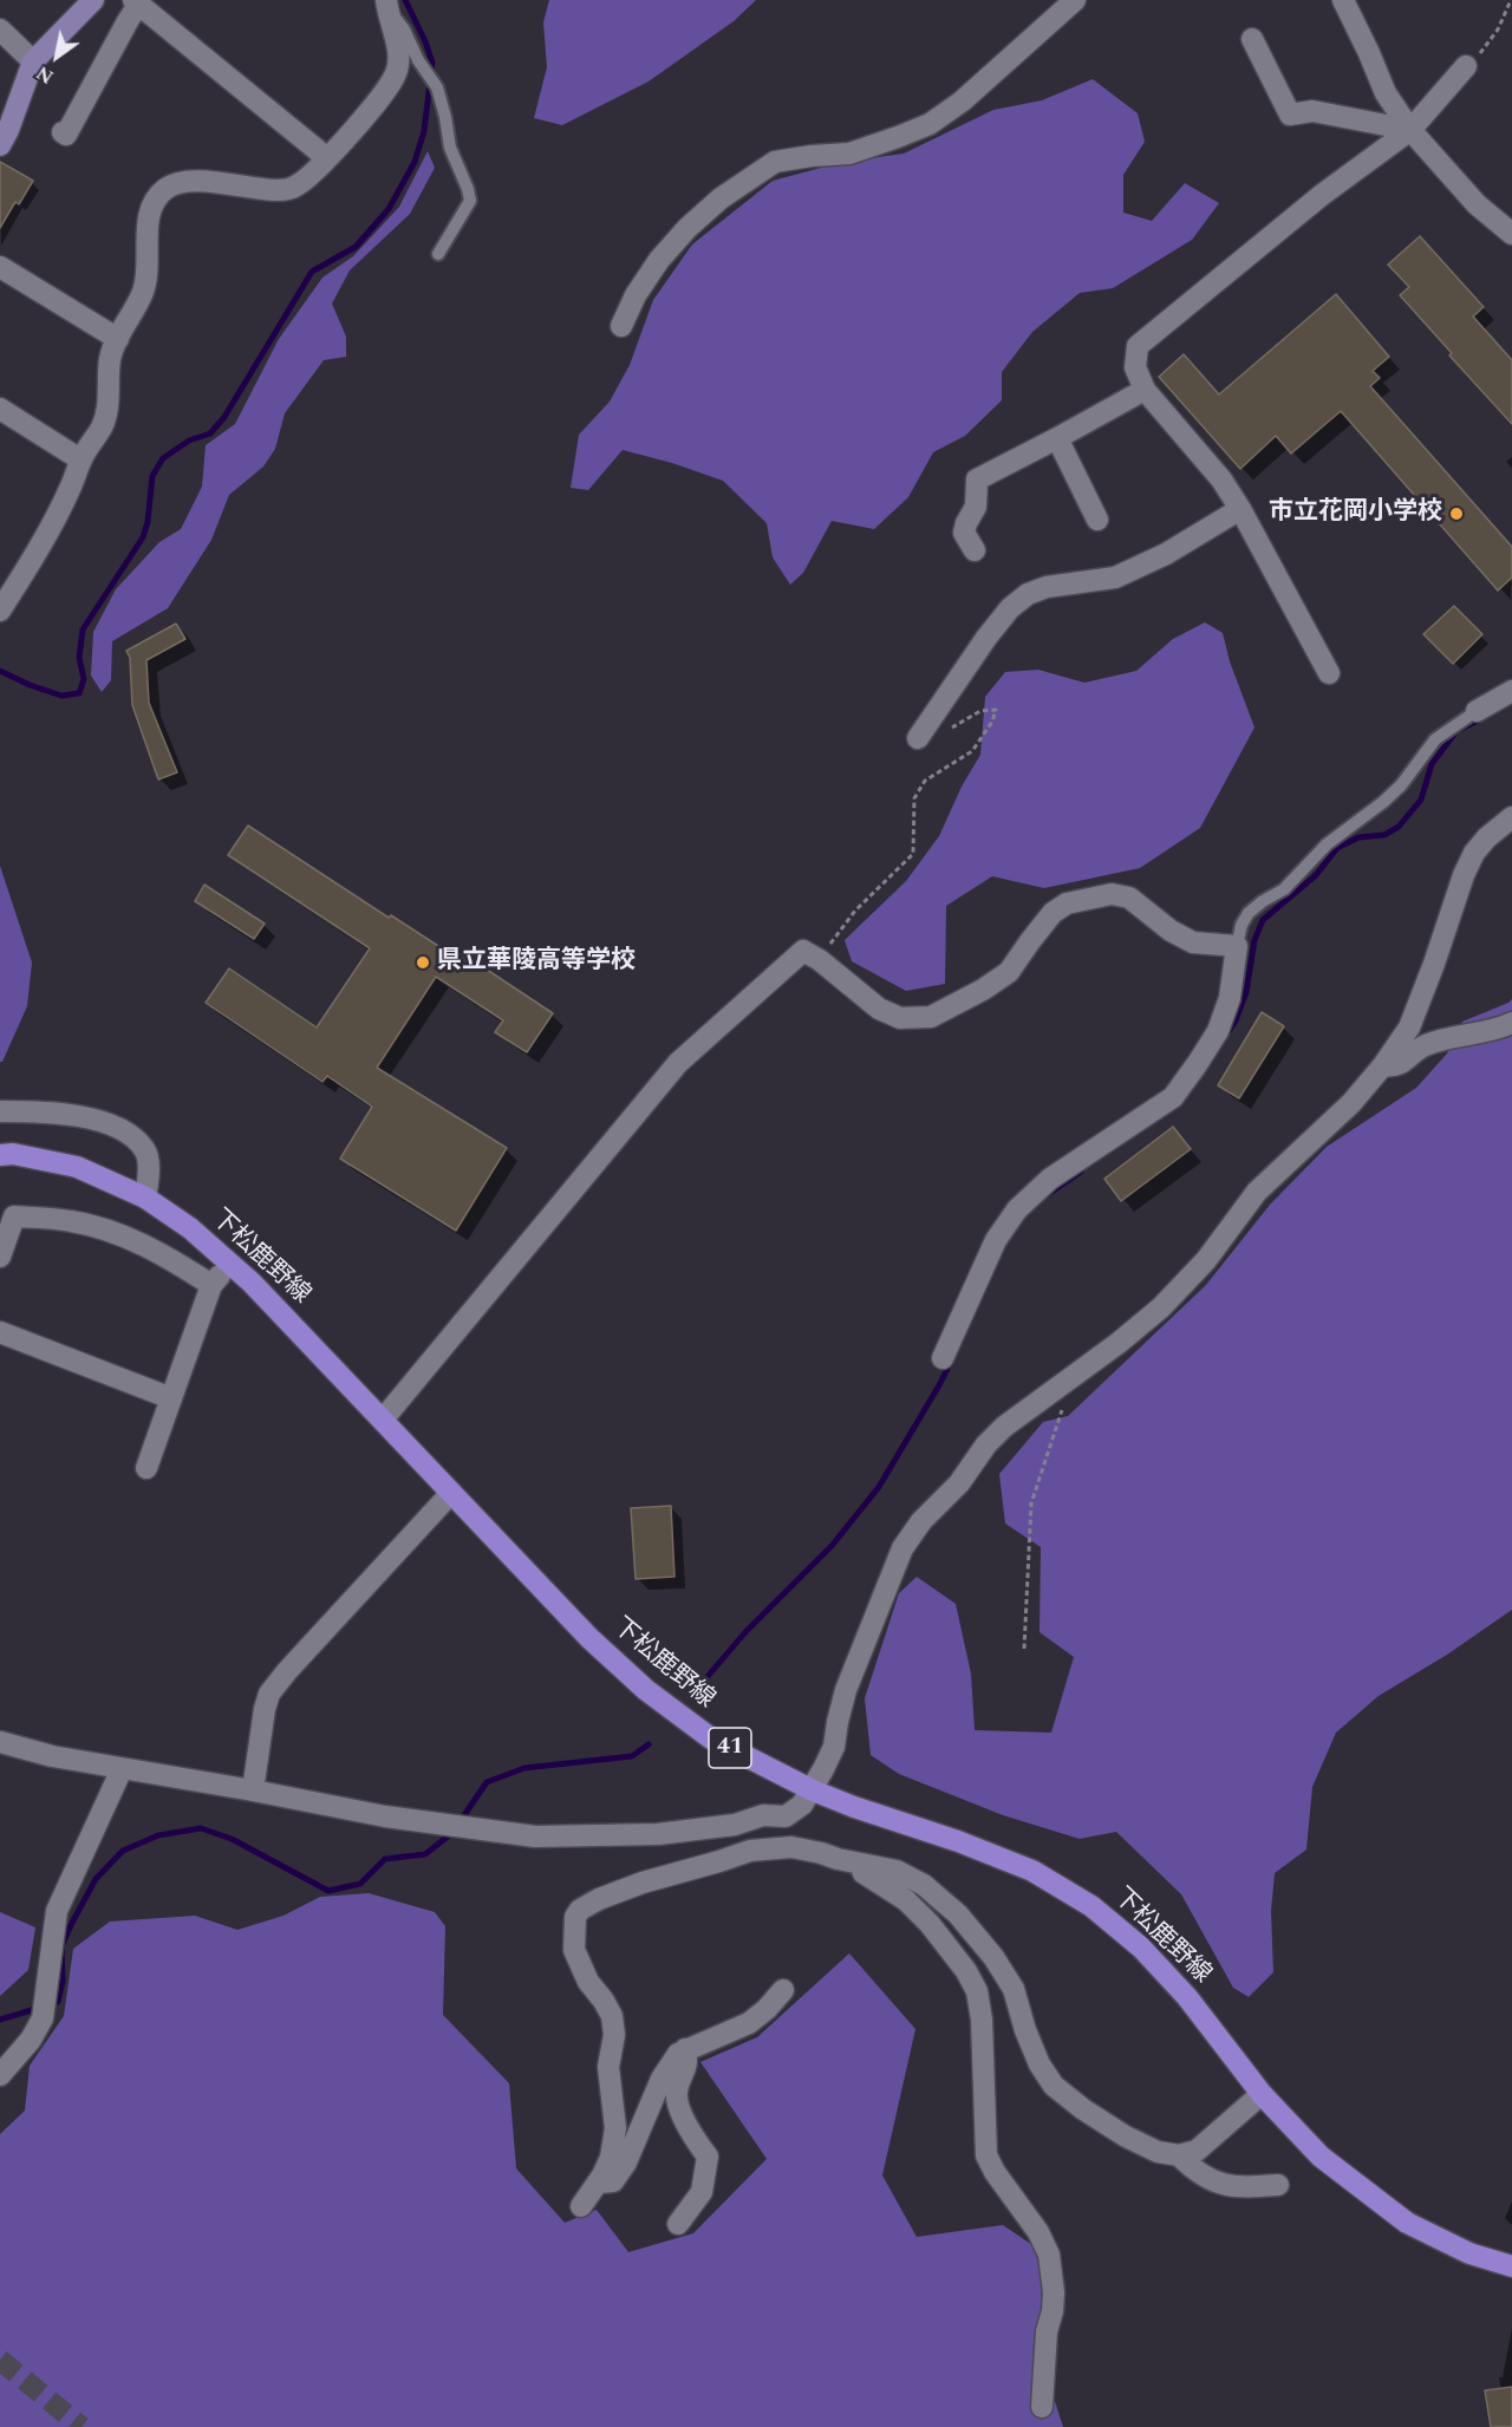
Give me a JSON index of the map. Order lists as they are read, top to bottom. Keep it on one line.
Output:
{"streets":{"main road":["下松鹿野線","41"]},"places":["市立花岡小学校","県立華陵高等学校"],"north":"bottom left"}
